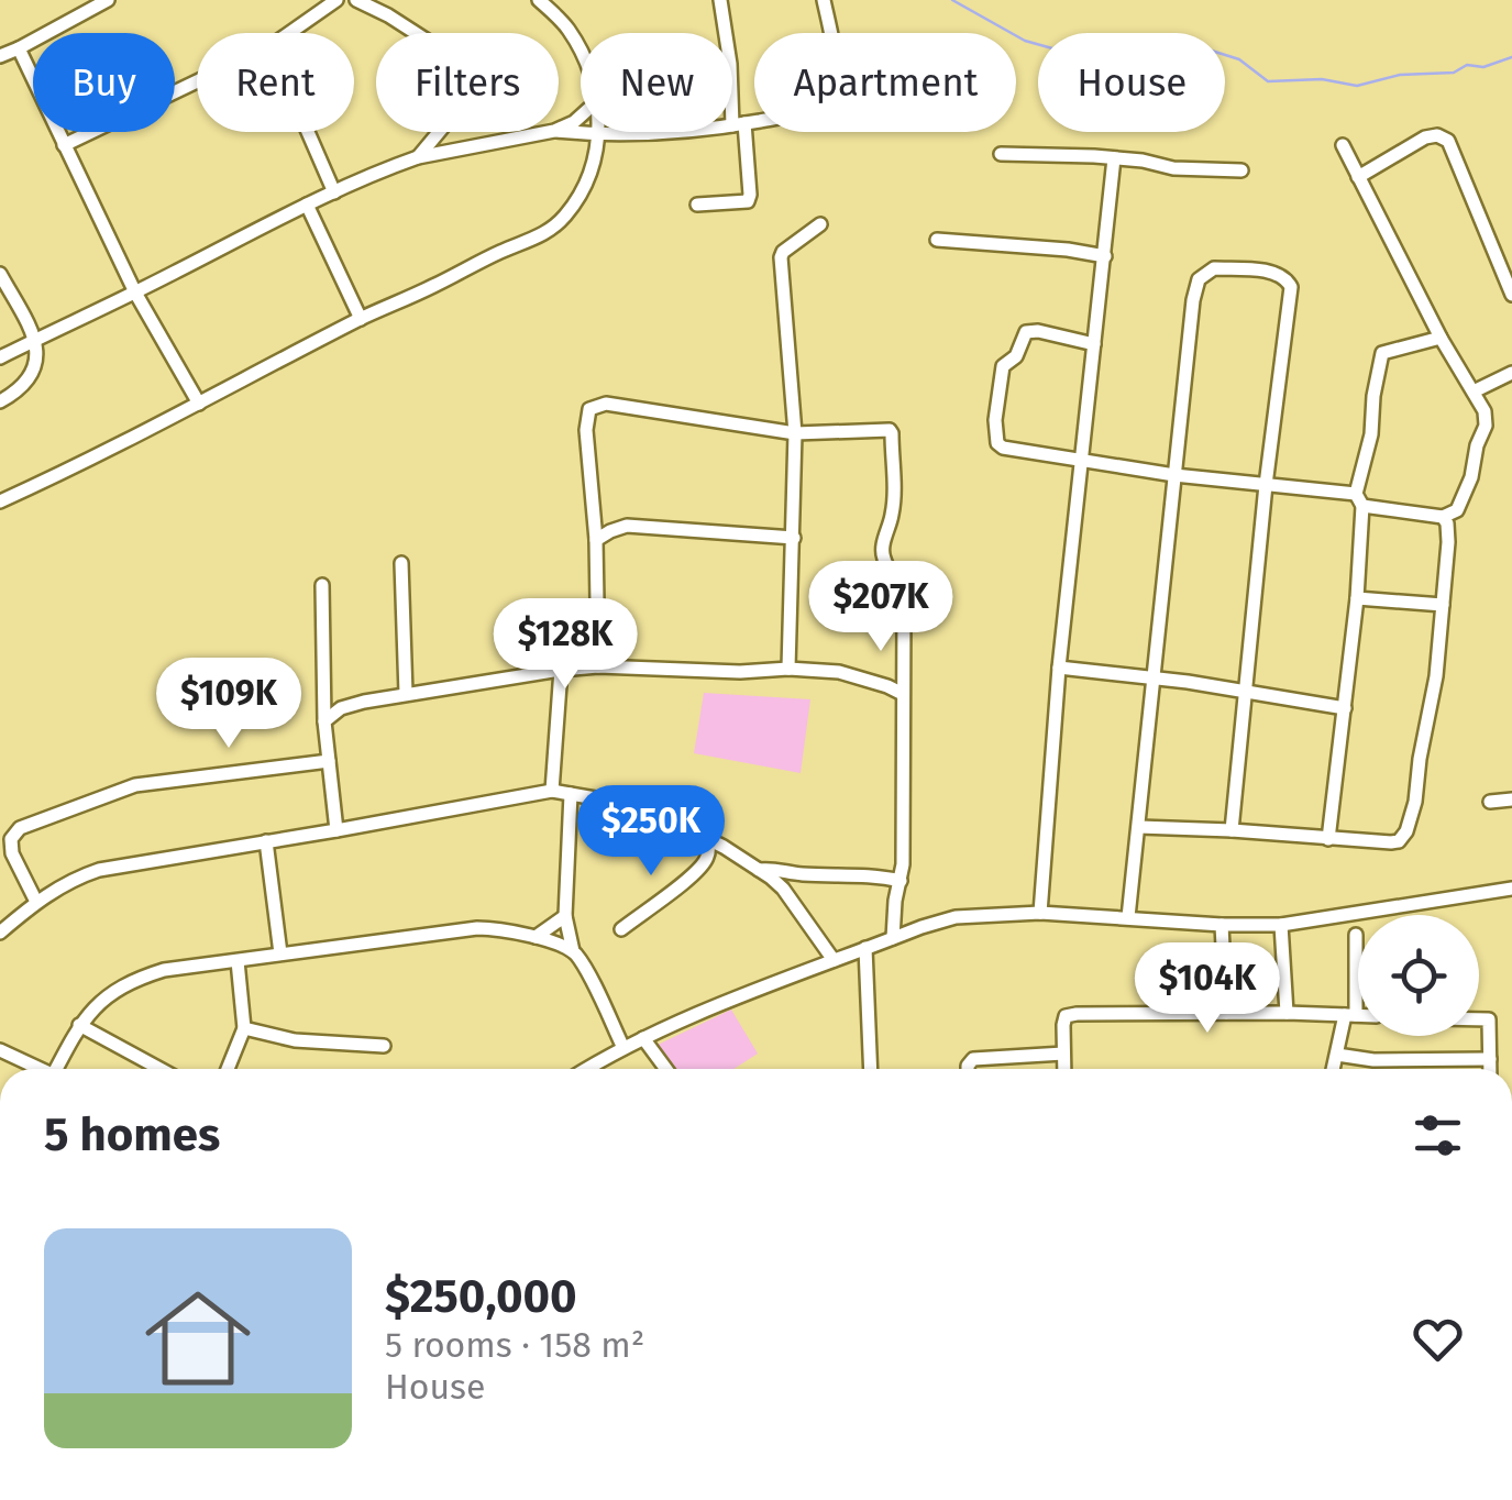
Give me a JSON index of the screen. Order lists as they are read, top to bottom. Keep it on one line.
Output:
{"page":{"chip":["Buy","Rent","Filters","New","Apartment","House"],"price":["$207K","$128K","$109K","$250K","$104K"],"heading":"5 homes","list":[{"name":"$250,000","note":"5 rooms · 158 m² · House"}]}}
